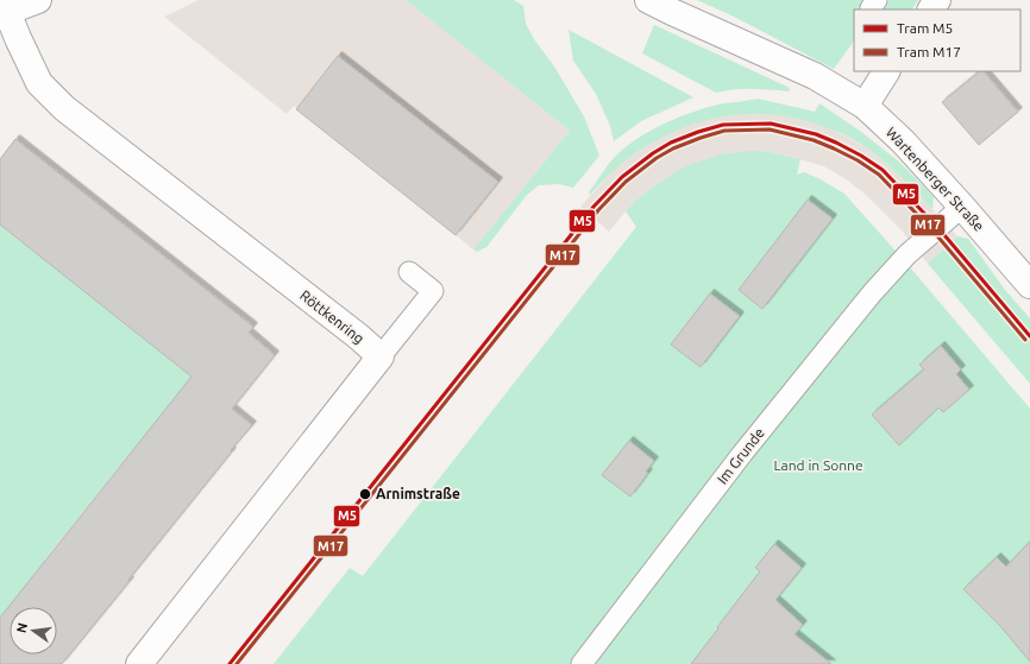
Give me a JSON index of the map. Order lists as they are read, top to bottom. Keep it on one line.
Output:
{"streets":{"street":["Wartenberger Straße","Röttkenring"],"lane":["Im Grunde"]},"crossings":[["Wartenberger Straße","Im Grunde"]],"parks":["Land in Sonne"],"places":["Arnimstraße"],"lines":["tram line M5","tram line M17"],"legend":["Tram M5","Tram M17"],"north":"left"}
